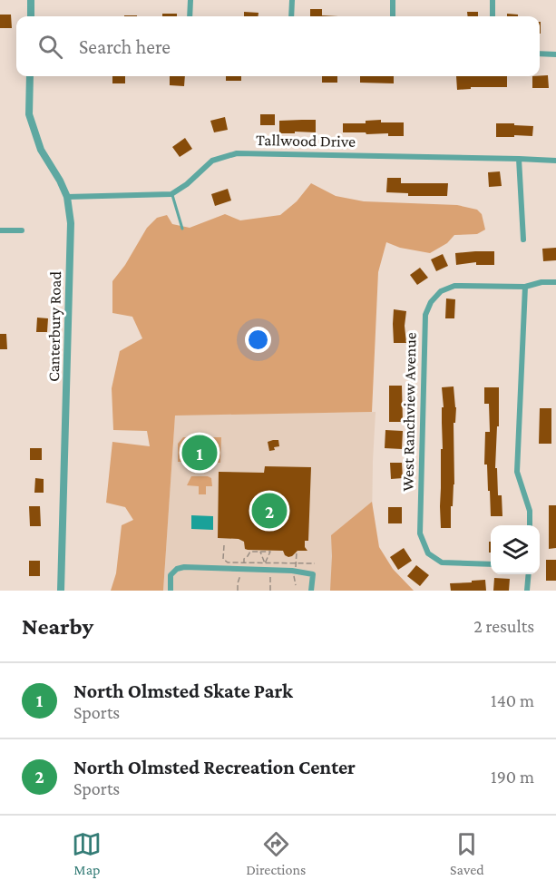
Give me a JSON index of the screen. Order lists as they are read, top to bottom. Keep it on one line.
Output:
{"streets":{"street":["Tallwood Drive","Canterbury Road","West Ranchview Avenue"]},"page":{"search":"Search here","pins":["1","2"],"heading":["Nearby","2 results"],"list":[{"mark":"1","name":"North Olmsted Skate Park","note":"Sports","value":"140 m"},{"mark":"2","name":"North Olmsted Recreation Center","note":"Sports","value":"190 m"}],"nav":["Map","Directions","Saved"]}}
